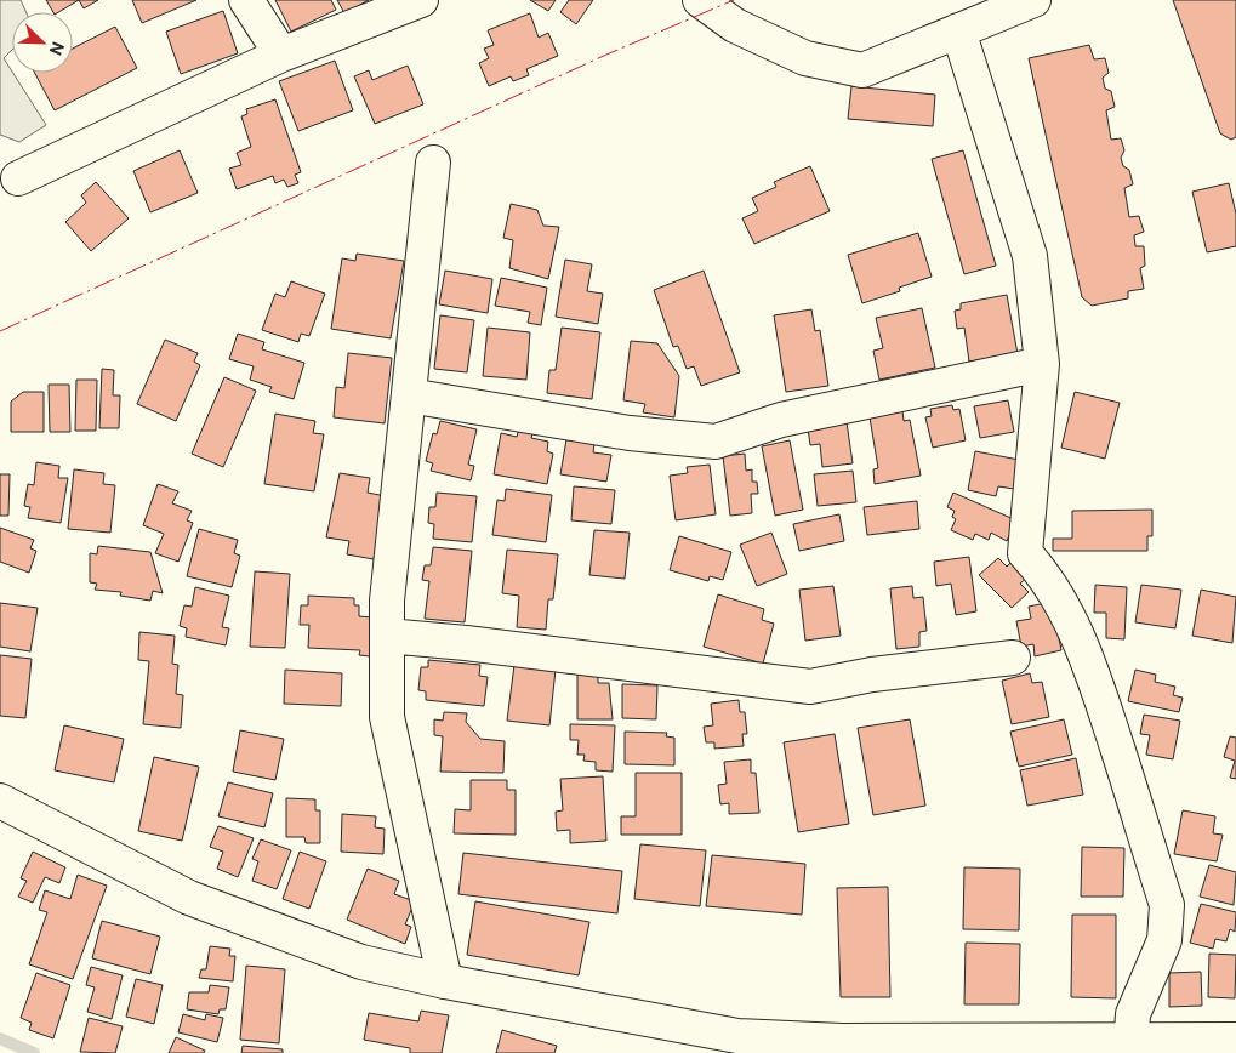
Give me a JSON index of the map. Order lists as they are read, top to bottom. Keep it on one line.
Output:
{"north":"bottom right"}
